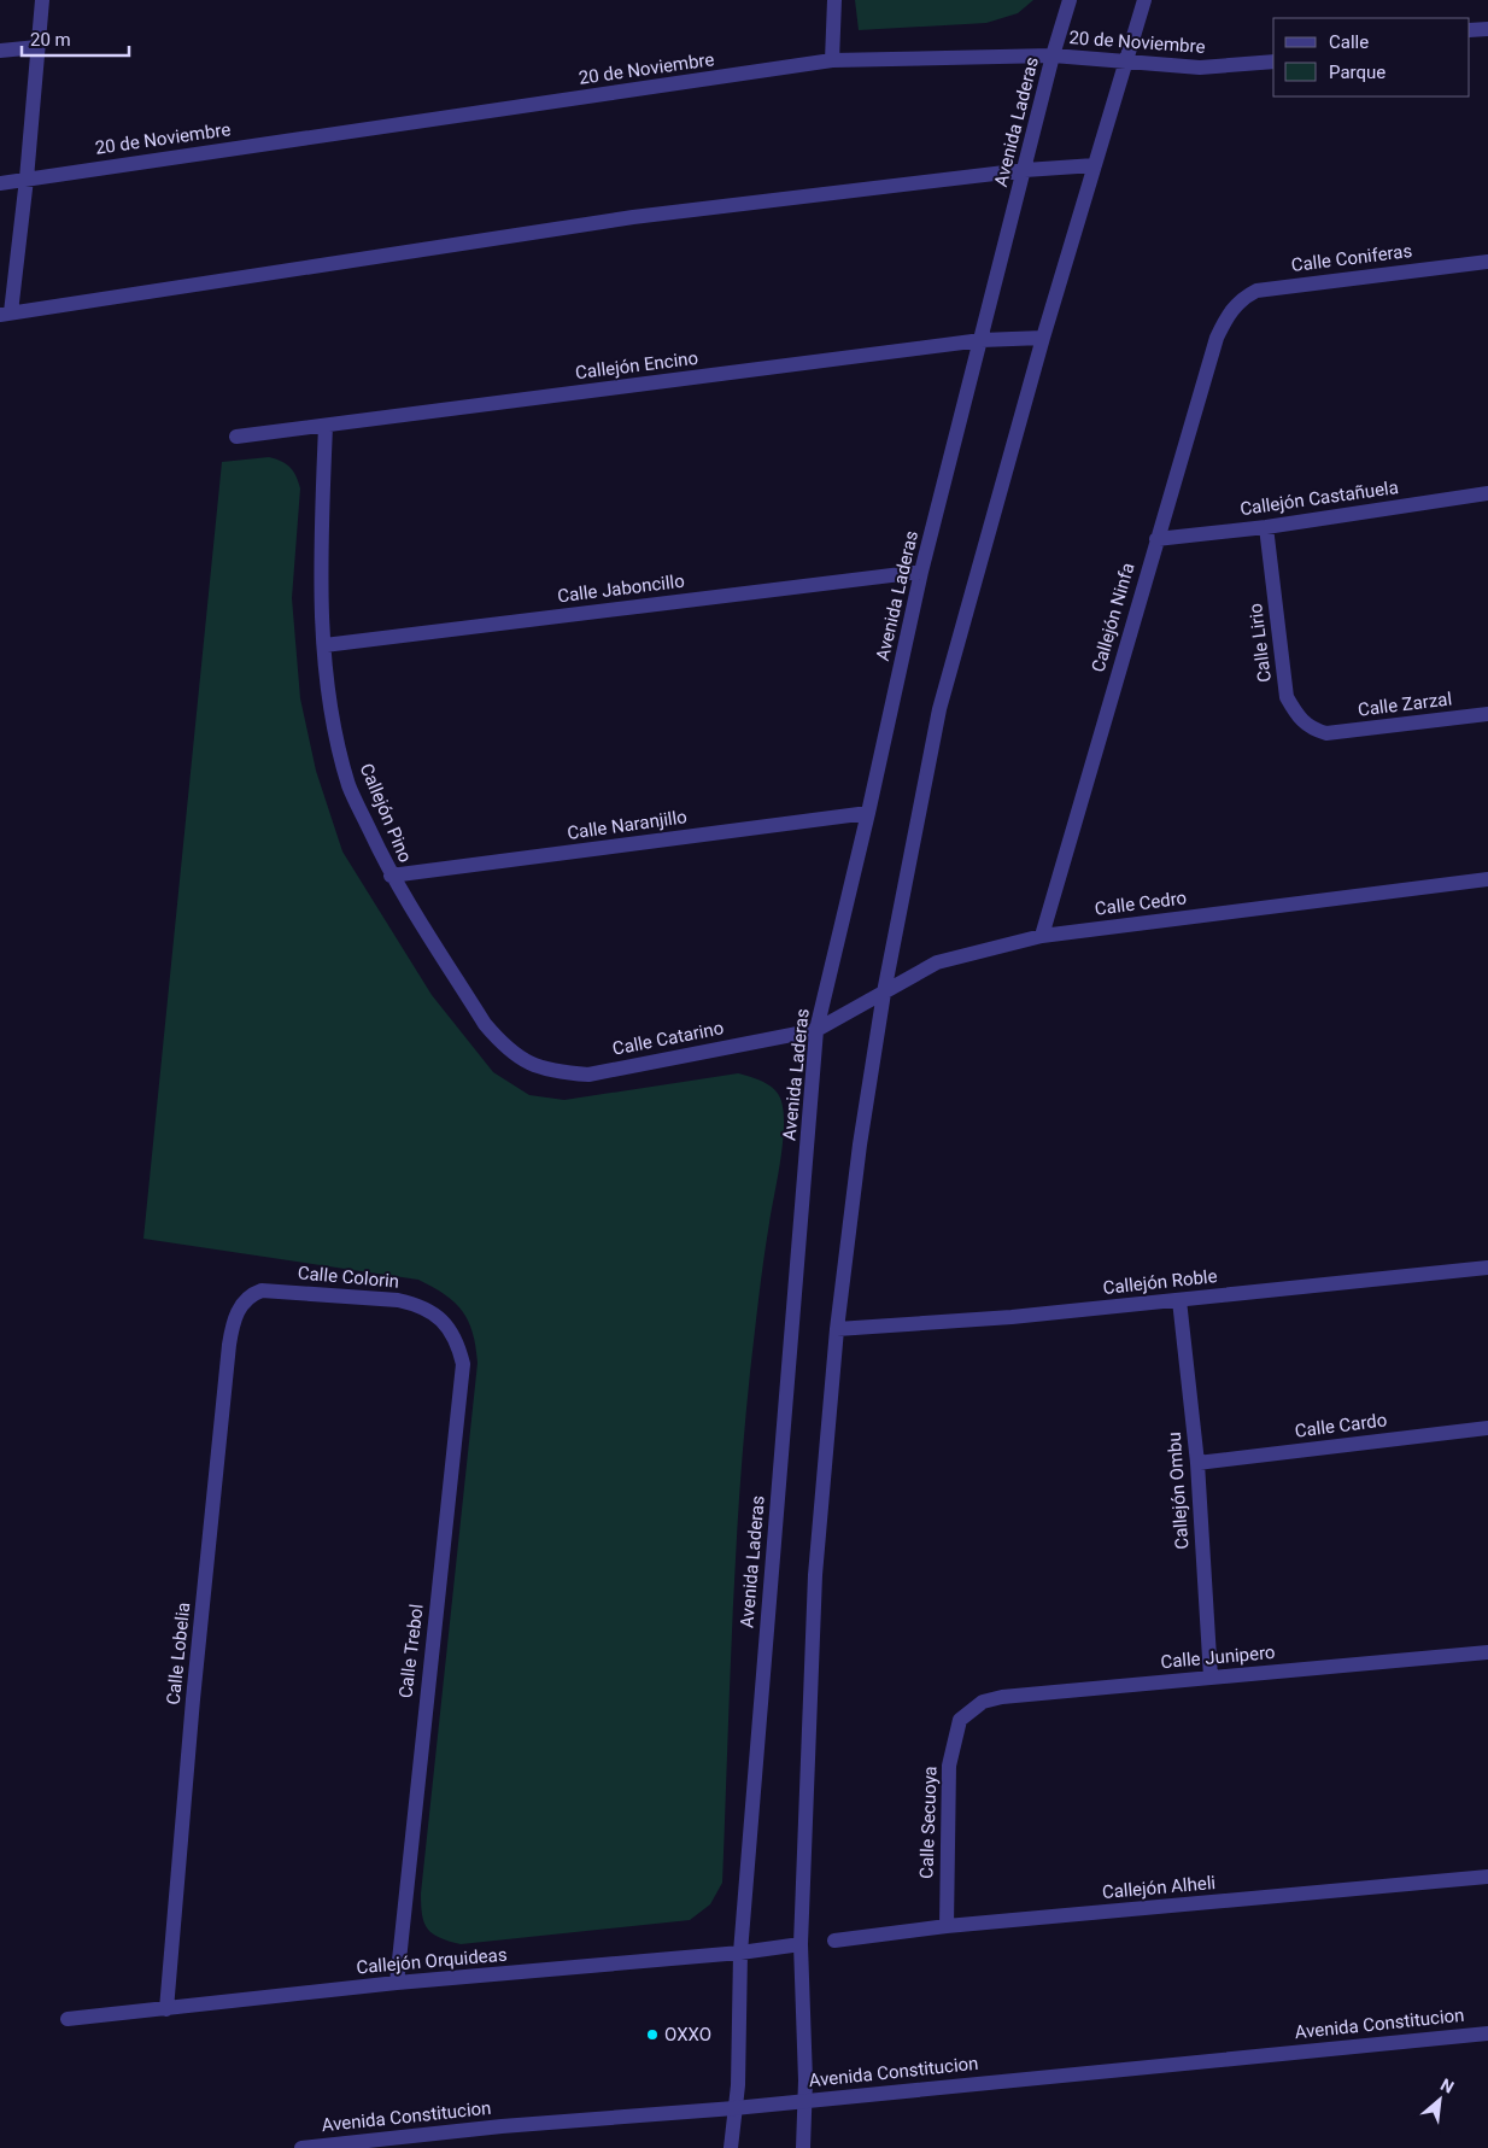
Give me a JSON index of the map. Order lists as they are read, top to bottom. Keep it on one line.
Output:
{"streets":{"street":["20 de Noviembre","Avenida Laderas","Calle Coniferas","Callejón Encino","Callejón Castañuela","Calle Jaboncillo","Callejón Ninfa","Calle Lirio","Calle Zarzal","Callejón Pino","Calle Naranjillo","Calle Cedro","Calle Catarino","Calle Colorin","Callejón Roble","Calle Cardo","Callejón Ombu","Calle Trebol","Calle Lobelia","Calle Junipero","Calle Secuoya","Callejón Alheli","Callejón Orquideas","Avenida Constitucion"]},"crossings":[["20 de Noviembre","Avenida Laderas"],["Avenida Laderas","Callejón Encino"],["Avenida Laderas","Calle Jaboncillo"],["Avenida Laderas","Calle Naranjillo"],["Avenida Laderas","Calle Cedro"],["Avenida Laderas","Calle Catarino"],["Avenida Laderas","Callejón Orquideas"],["Avenida Laderas","Avenida Constitucion"],["Calle Coniferas","Callejón Ninfa"],["Callejón Encino","Callejón Pino"],["Callejón Castañuela","Callejón Ninfa"],["Callejón Castañuela","Calle Lirio"],["Calle Jaboncillo","Callejón Pino"],["Callejón Ninfa","Calle Cedro"],["Calle Lirio","Calle Zarzal"],["Callejón Pino","Calle Naranjillo"],["Callejón Pino","Calle Catarino"],["Calle Cedro","Calle Catarino"],["Calle Colorin","Calle Trebol"],["Calle Colorin","Calle Lobelia"],["Callejón Roble","Callejón Ombu"],["Calle Cardo","Callejón Ombu"],["Callejón Ombu","Calle Junipero"],["Calle Trebol","Callejón Orquideas"],["Calle Lobelia","Callejón Orquideas"],["Calle Junipero","Calle Secuoya"],["Calle Secuoya","Callejón Alheli"]],"places":["OXXO"],"legend":["Calle","Parque"],"scale_bar":"20 m","north":"top right"}
